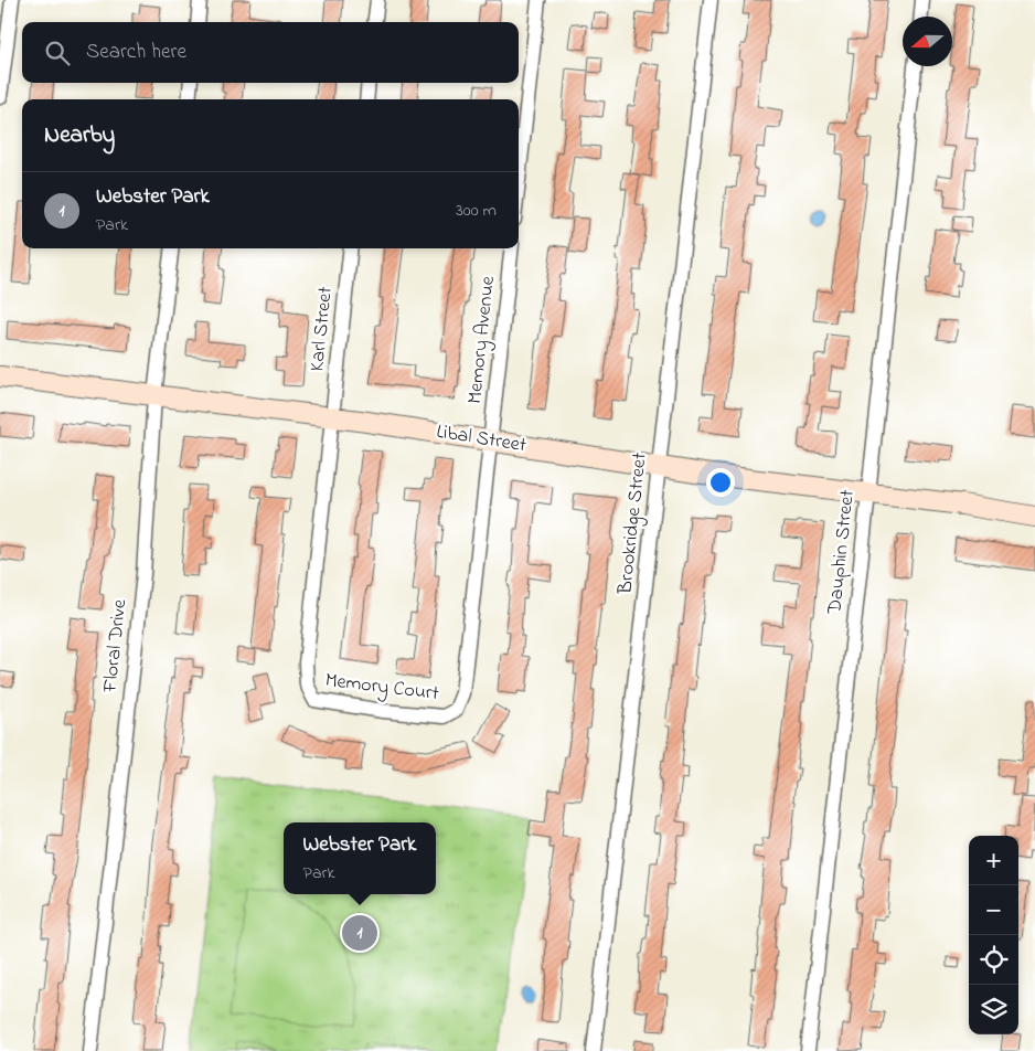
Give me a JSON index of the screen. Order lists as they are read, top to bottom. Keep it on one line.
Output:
{"streets":{"street":["Karl Street","Memory Avenue","Libal Street","Brookridge Street","Dauphin Street","Floral Drive","Memory Court"]},"crossings":[["Karl Street","Libal Street"],["Karl Street","Memory Court"],["Memory Avenue","Libal Street"],["Memory Avenue","Memory Court"],["Libal Street","Brookridge Street"],["Libal Street","Dauphin Street"],["Libal Street","Floral Drive"],["Libal Street","Memory Court"]],"north":"left","page":{"search":"Search here","heading":"Nearby","list":[{"mark":"1","name":"Webster Park","note":"Park","value":"300 m"}],"popup":["Webster Park","Park"],"map_buttons":["+","−"],"pins":"1"}}
